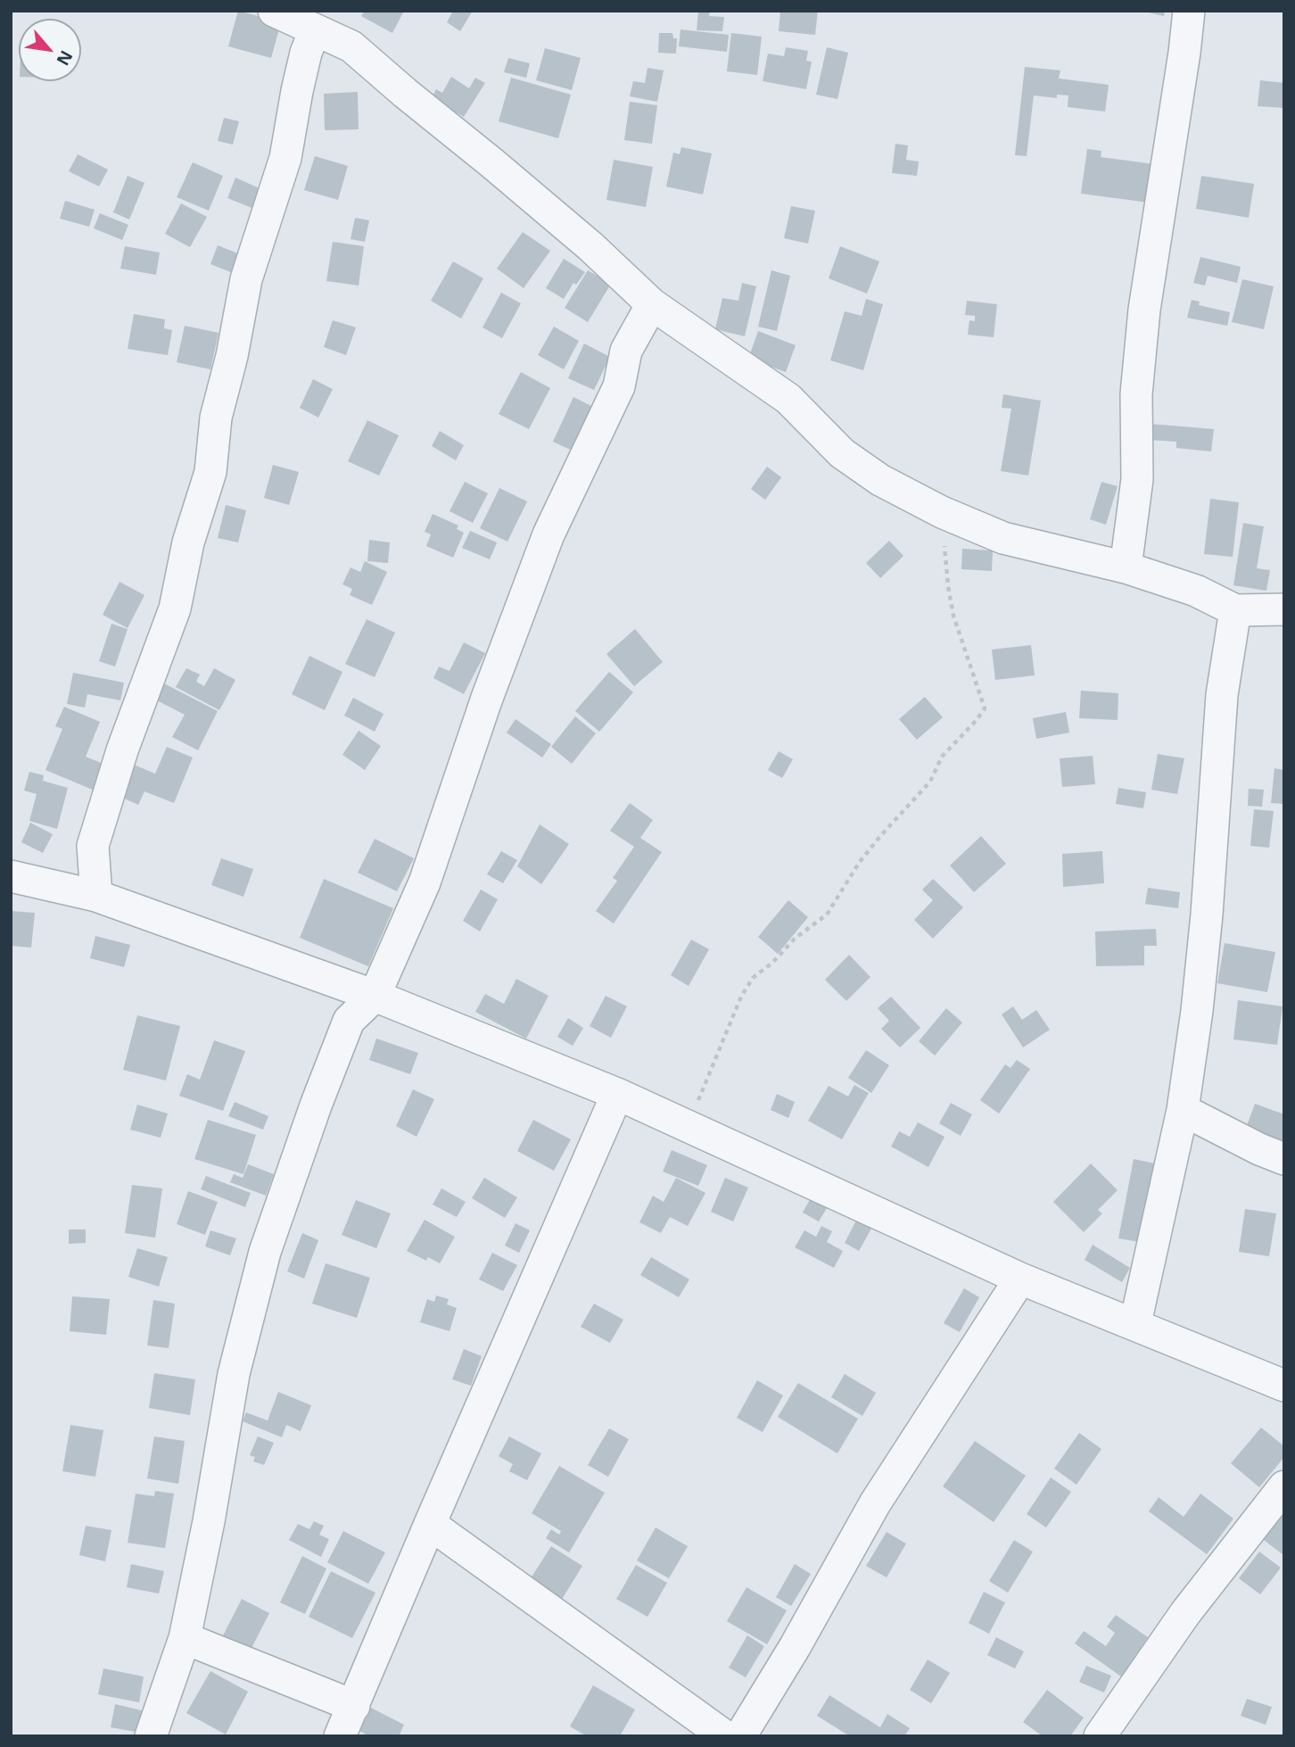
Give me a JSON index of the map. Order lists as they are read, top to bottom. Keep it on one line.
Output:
{"north":"bottom right"}
